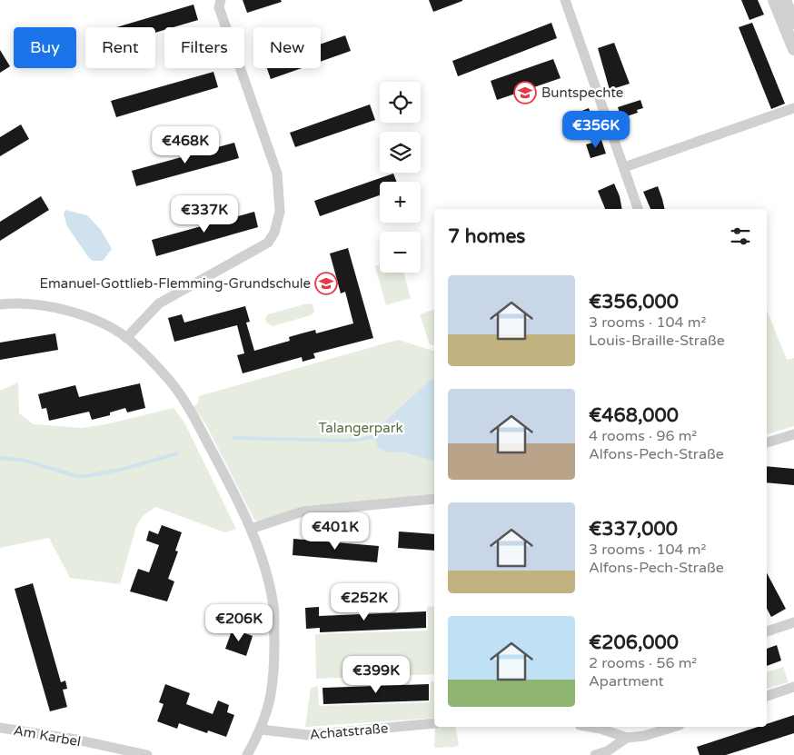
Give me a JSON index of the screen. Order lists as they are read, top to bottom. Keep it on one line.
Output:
{"streets":{"street":["Achatstraße","Am Karbel"]},"parks":["Talangerpark"],"places":{"school or university":["Buntspechte","Emanuel-Gottlieb-Flemming-Grundschule"]},"page":{"chip":["Buy","Rent","Filters","New"],"map_buttons":["+","−"],"price":["€356K","€468K","€337K","€401K","€252K","€206K","€399K"],"heading":"7 homes","list":[{"name":"€356,000","note":"3 rooms · 104 m² · Louis-Braille-Straße"},{"name":"€468,000","note":"4 rooms · 96 m² · Alfons-Pech-Straße"},{"name":"€337,000","note":"3 rooms · 104 m² · Alfons-Pech-Straße"},{"name":"€206,000","note":"2 rooms · 56 m² · Apartment"}]}}
